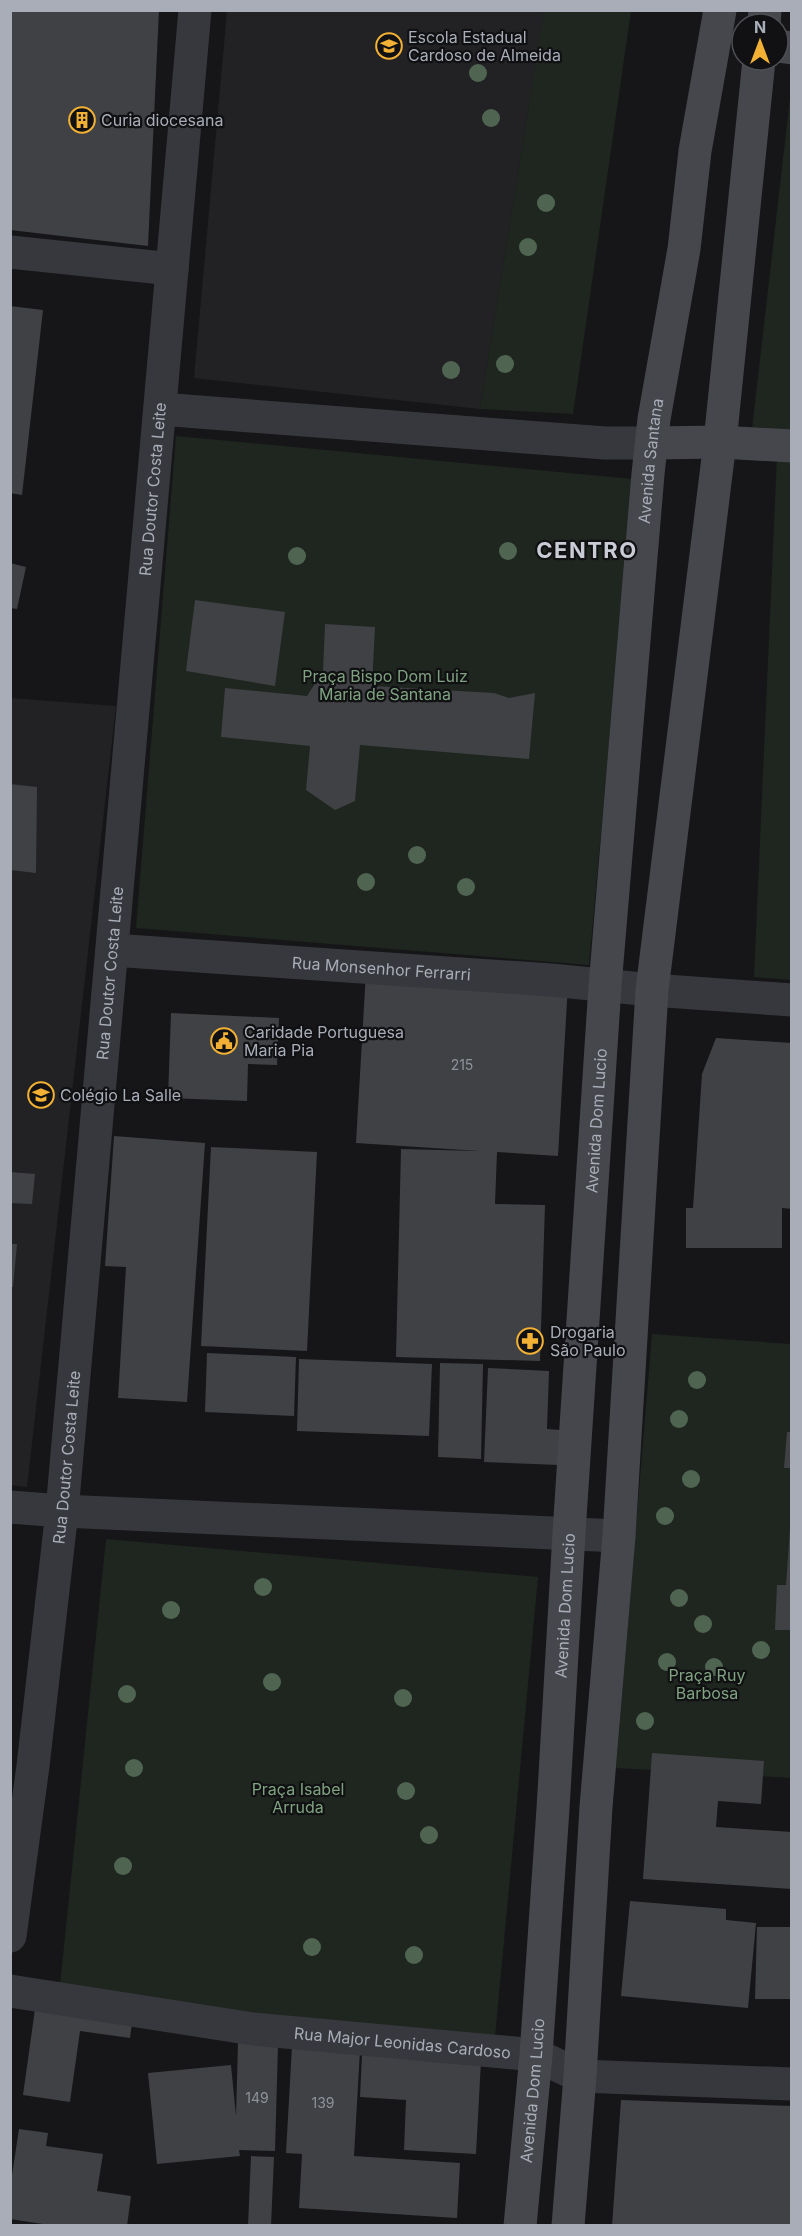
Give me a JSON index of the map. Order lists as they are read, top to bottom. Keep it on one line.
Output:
{"streets":{"main road":["Avenida Santana","Avenida Dom Lucio"],"street":["Rua Doutor Costa Leite","Rua Monsenhor Ferrarri","Rua Major Leonidas Cardoso"]},"crossings":[["Avenida Santana","Rua Monsenhor Ferrarri"],["Avenida Santana","Avenida Dom Lucio"],["Rua Doutor Costa Leite","Rua Monsenhor Ferrarri"],["Rua Monsenhor Ferrarri","Avenida Dom Lucio"],["Avenida Dom Lucio","Rua Major Leonidas Cardoso"]],"districts":["CENTRO"],"parks":["Praça Bispo Dom Luiz Maria de Santana","Praça Ruy Barbosa","Praça Isabel Arruda"],"places":{"school or university":["Escola Estadual Cardoso de Almeida","Colégio La Salle"],"building":["Curia diocesana"],"public building":["Caridade Portuguesa Maria Pia"],"pharmacy":["Drogaria São Paulo"]},"house_numbers":["215","149","139"],"north":"top"}
